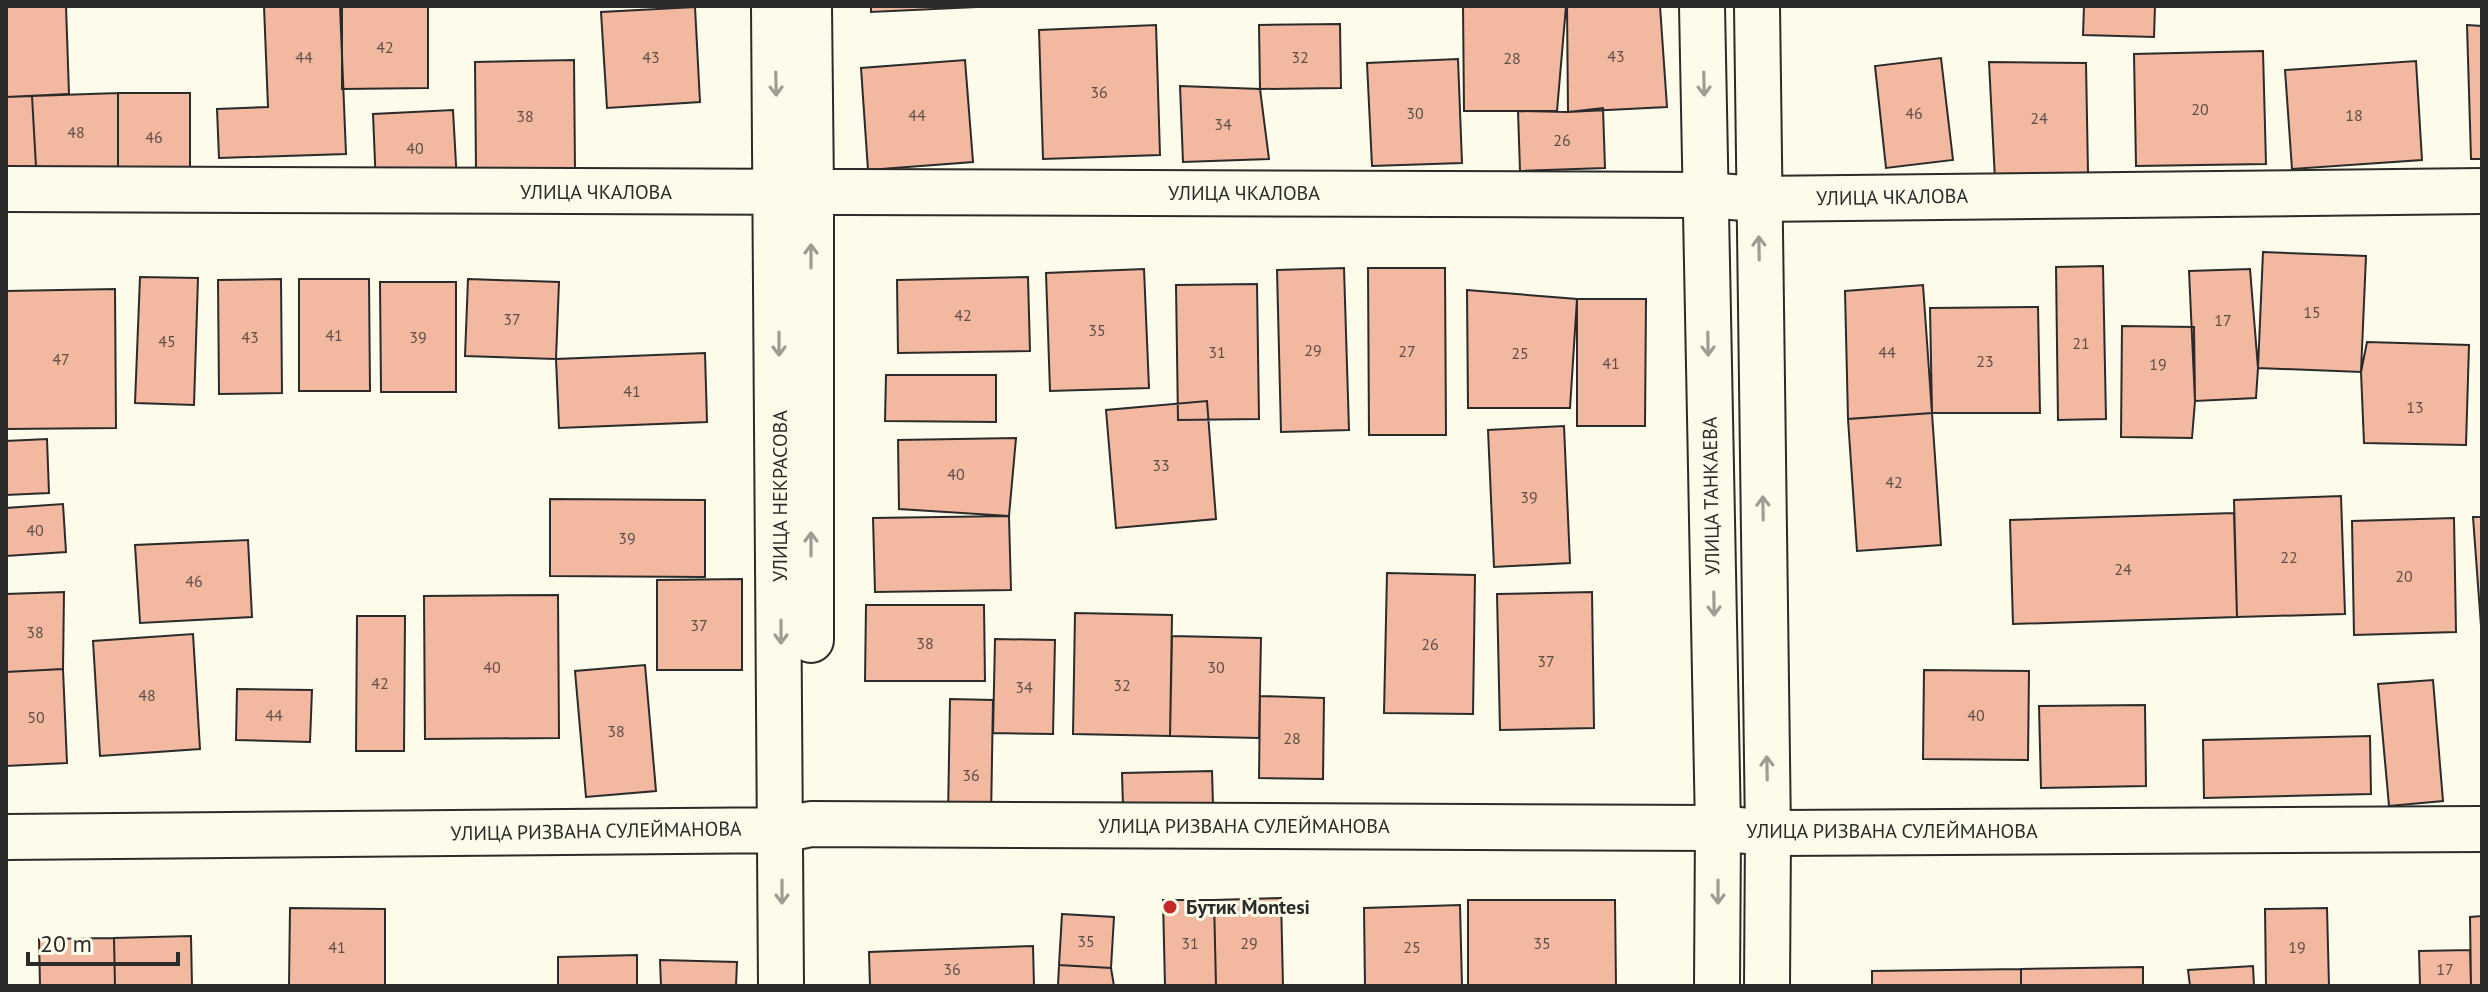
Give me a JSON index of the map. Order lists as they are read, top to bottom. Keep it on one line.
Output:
{"streets":{"street":["УЛИЦА ЧКАЛОВА","УЛИЦА НЕКРАСОВА","УЛИЦА ТАНКАЕВА","УЛИЦА РИЗВАНА СУЛЕЙМАНОВА"]},"crossings":[["УЛИЦА ЧКАЛОВА","УЛИЦА НЕКРАСОВА"],["УЛИЦА ЧКАЛОВА","УЛИЦА ТАНКАЕВА"],["УЛИЦА НЕКРАСОВА","УЛИЦА РИЗВАНА СУЛЕЙМАНОВА"],["УЛИЦА ТАНКАЕВА","УЛИЦА РИЗВАНА СУЛЕЙМАНОВА"]],"places":["Бутик Montesi"],"house_numbers":["42","43","44","43","32","28","36","20","30","46","44","18","38","24","34","48","46","26","40","15","42","37","17","35","41","43","39","45","21","29","27","31","44","25","47","23","41","19","41","13","33","40","42","39","40","39","22","24","20","46","37","38","38","26","37","40","30","42","32","34","48","44","40","50","38","28","36","35","31","29","35","41","25","19","36","17"],"scale_bar":"20 m"}
